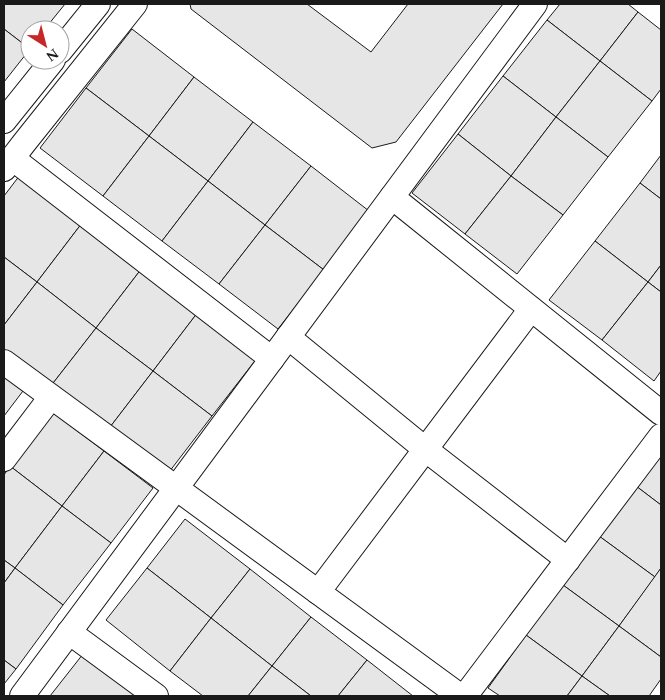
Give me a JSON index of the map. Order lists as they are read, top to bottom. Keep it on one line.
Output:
{"north":"bottom right"}
